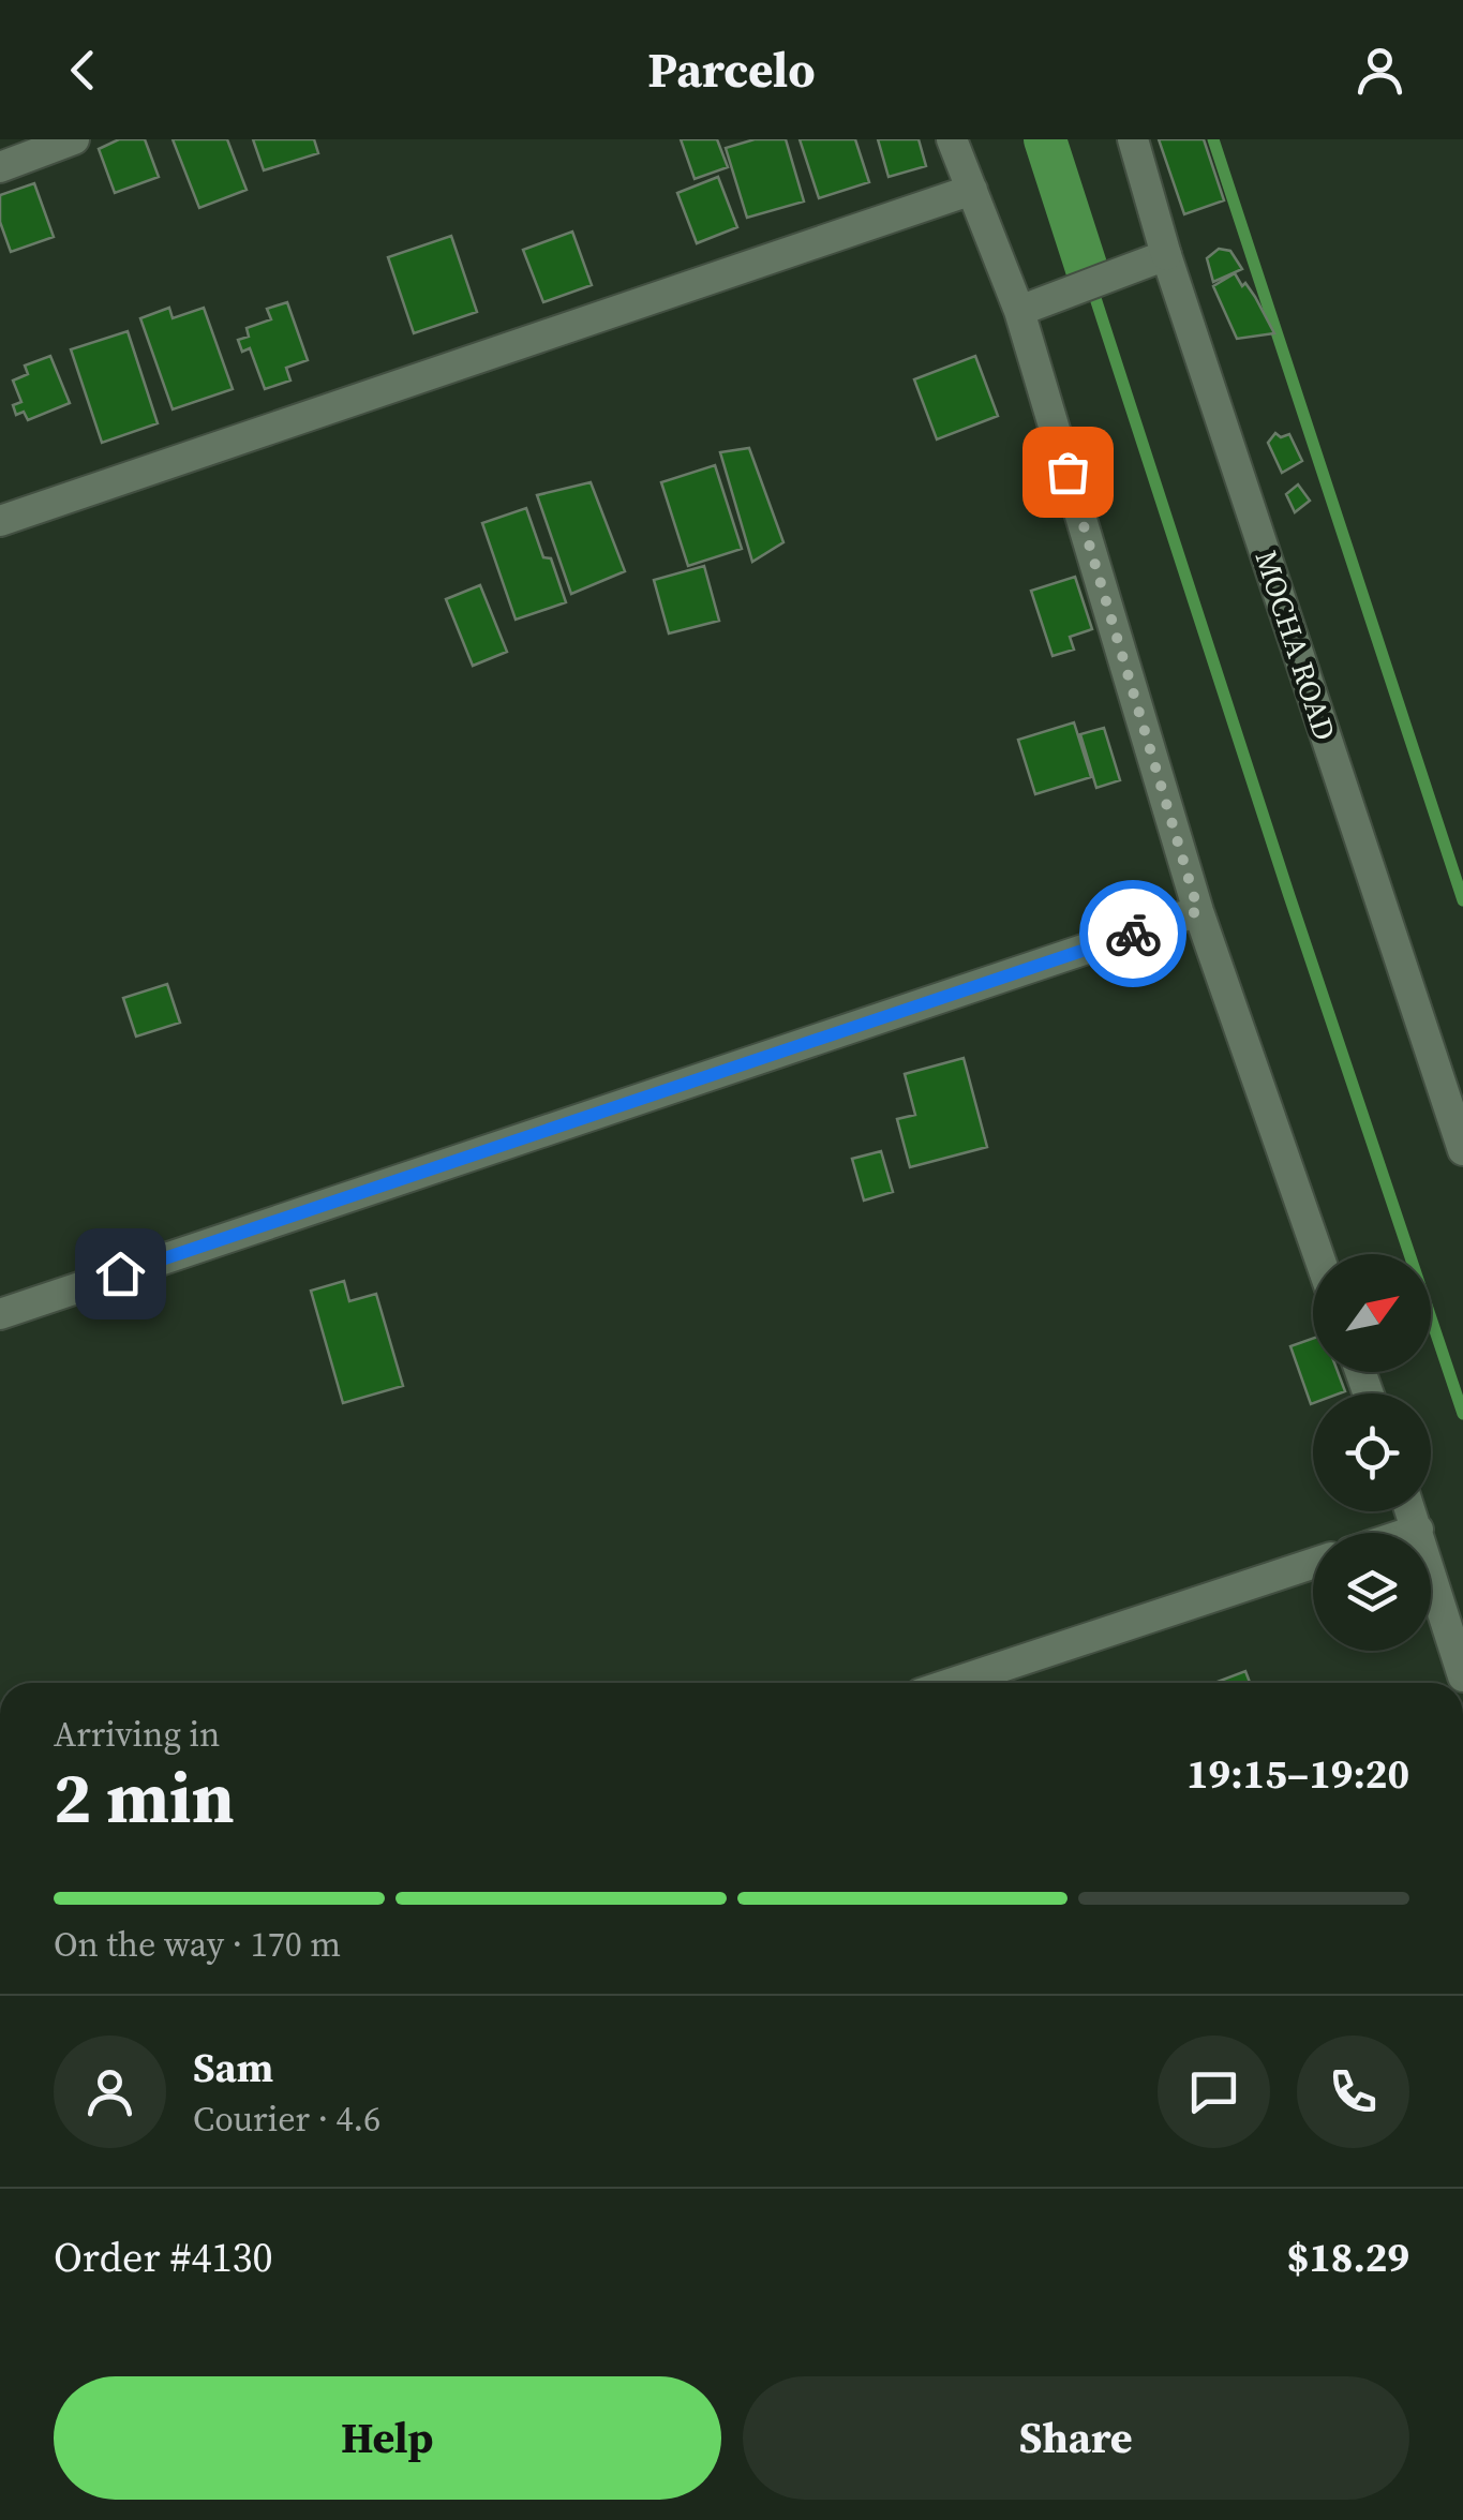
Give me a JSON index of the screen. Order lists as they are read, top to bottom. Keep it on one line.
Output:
{"streets":{"street":["MOCHA ROAD"]},"north":"top right","page":{"header":"Parcelo","heading":["2 min","Arriving in","19:15–19:20"],"panel":["Sam","Courier · 4.6","Order #4130","$18.29"],"bar":"On the way · 170 m","buttons":["Help","Share"]}}
